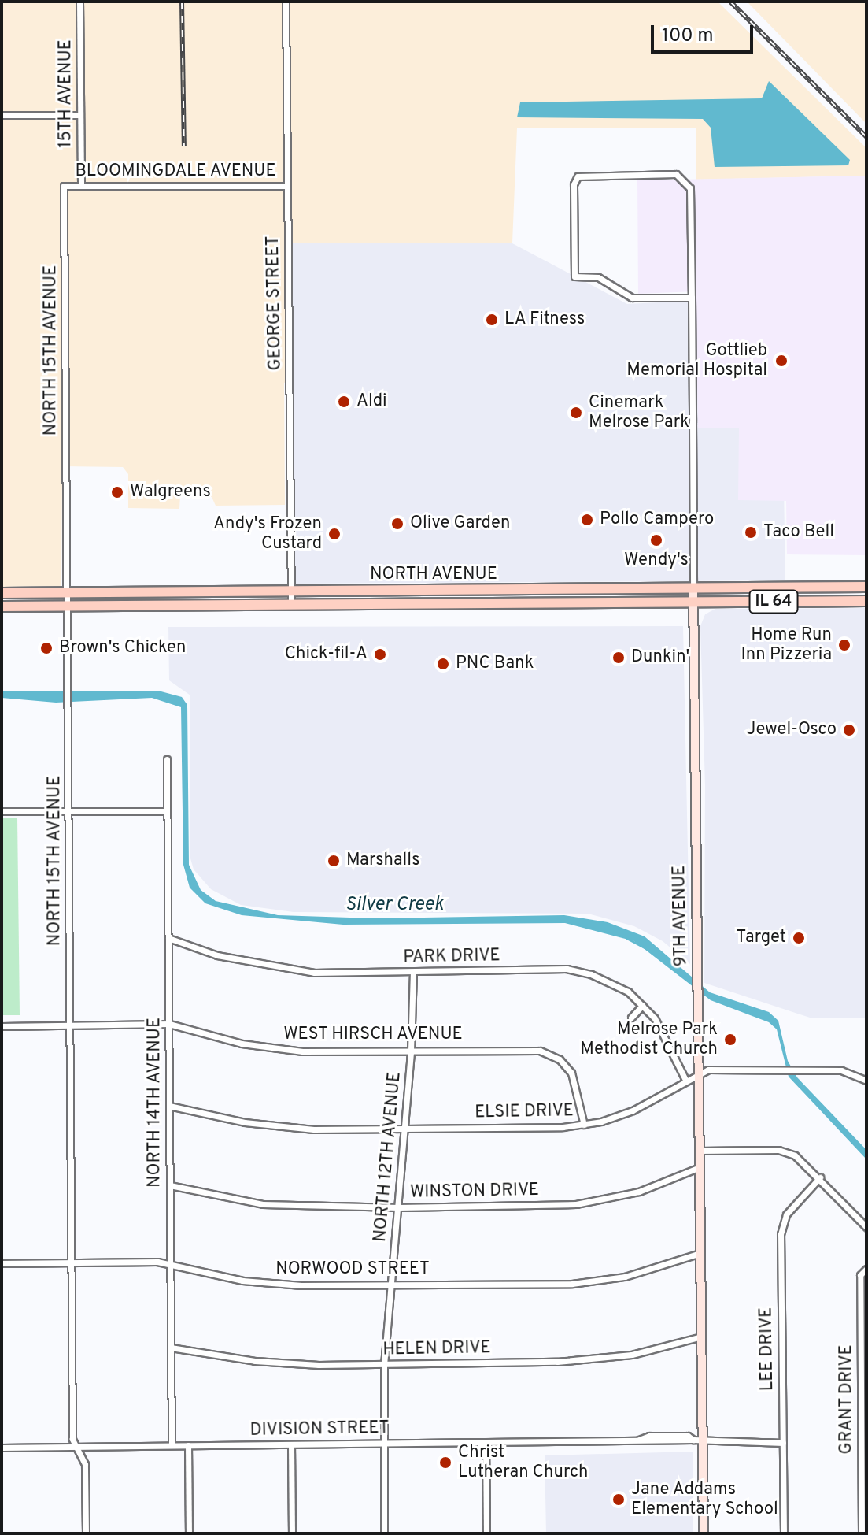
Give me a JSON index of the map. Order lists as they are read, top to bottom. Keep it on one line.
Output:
{"streets":{"main road":["NORTH AVENUE","IL 64"],"street":["15TH AVENUE","BLOOMINGDALE AVENUE","GEORGE STREET","NORTH 15TH AVENUE","9TH AVENUE","PARK DRIVE","WEST HIRSCH AVENUE","NORTH 14TH AVENUE","ELSIE DRIVE","NORTH 12TH AVENUE","WINSTON DRIVE","NORWOOD STREET","HELEN DRIVE","LEE DRIVE","GRANT DRIVE","DIVISION STREET"]},"crossings":[["15TH AVENUE","BLOOMINGDALE AVENUE"],["BLOOMINGDALE AVENUE","GEORGE STREET"],["BLOOMINGDALE AVENUE","NORTH 15TH AVENUE"],["GEORGE STREET","NORTH AVENUE"],["NORTH 15TH AVENUE","NORTH AVENUE"],["NORTH 15TH AVENUE","WEST HIRSCH AVENUE"],["NORTH 15TH AVENUE","NORWOOD STREET"],["NORTH 15TH AVENUE","DIVISION STREET"],["NORTH AVENUE","9TH AVENUE"],["9TH AVENUE","ELSIE DRIVE"],["9TH AVENUE","WINSTON DRIVE"],["9TH AVENUE","NORWOOD STREET"],["9TH AVENUE","HELEN DRIVE"],["9TH AVENUE","DIVISION STREET"],["PARK DRIVE","NORTH 14TH AVENUE"],["PARK DRIVE","ELSIE DRIVE"],["PARK DRIVE","NORTH 12TH AVENUE"],["WEST HIRSCH AVENUE","NORTH 14TH AVENUE"],["WEST HIRSCH AVENUE","ELSIE DRIVE"],["WEST HIRSCH AVENUE","NORTH 12TH AVENUE"],["NORTH 14TH AVENUE","ELSIE DRIVE"],["NORTH 14TH AVENUE","WINSTON DRIVE"],["NORTH 14TH AVENUE","NORWOOD STREET"],["NORTH 14TH AVENUE","HELEN DRIVE"],["NORTH 14TH AVENUE","DIVISION STREET"],["ELSIE DRIVE","NORTH 12TH AVENUE"],["NORTH 12TH AVENUE","WINSTON DRIVE"],["NORTH 12TH AVENUE","NORWOOD STREET"],["NORTH 12TH AVENUE","HELEN DRIVE"],["NORTH 12TH AVENUE","DIVISION STREET"],["LEE DRIVE","DIVISION STREET"]],"water":["Silver Creek"],"places":["LA Fitness","Gottlieb Memorial Hospital","Aldi","Cinemark Melrose Park","Walgreens","Pollo Campero","Olive Garden","Taco Bell","Andy's Frozen Custard","Wendy's","Home Run Inn Pizzeria","Brown's Chicken","Chick-fil-A","Dunkin'","PNC Bank","Jewel-Osco","Marshalls","Target","Melrose Park Methodist Church","Christ Lutheran Church","Jane Addams Elementary School"],"scale_bar":"100 m"}
